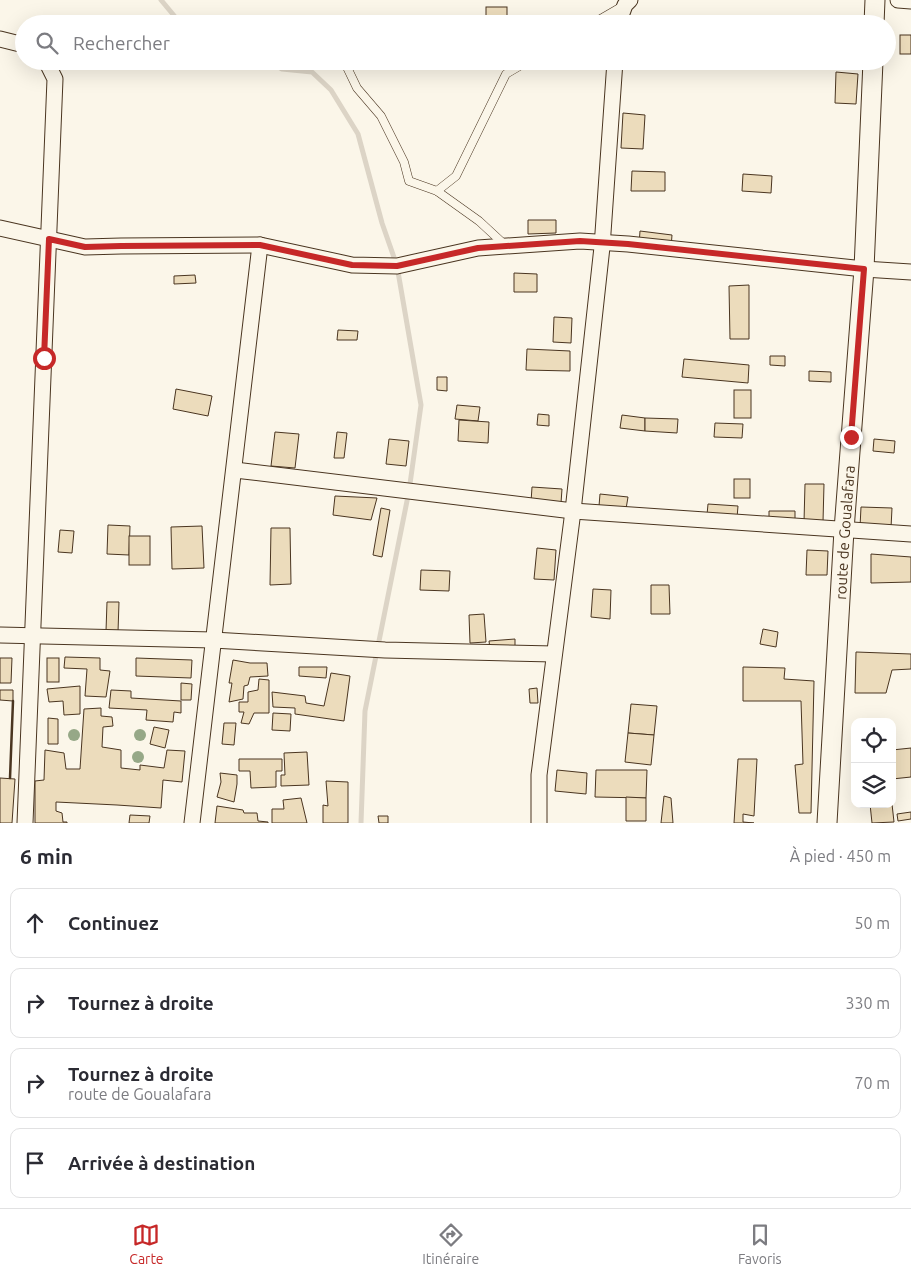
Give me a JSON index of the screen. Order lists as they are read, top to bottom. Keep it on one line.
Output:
{"streets":{"street":["route de Goualafara"]},"page":{"search":"Rechercher","heading":["6 min","À pied · 450 m"],"list":[["Continuez","50 m"],["Tournez à droite","330 m"],["Tournez à droite","route de Goualafara","70 m"],"Arrivée à destination"],"nav":["Carte","Itinéraire","Favoris"]}}
